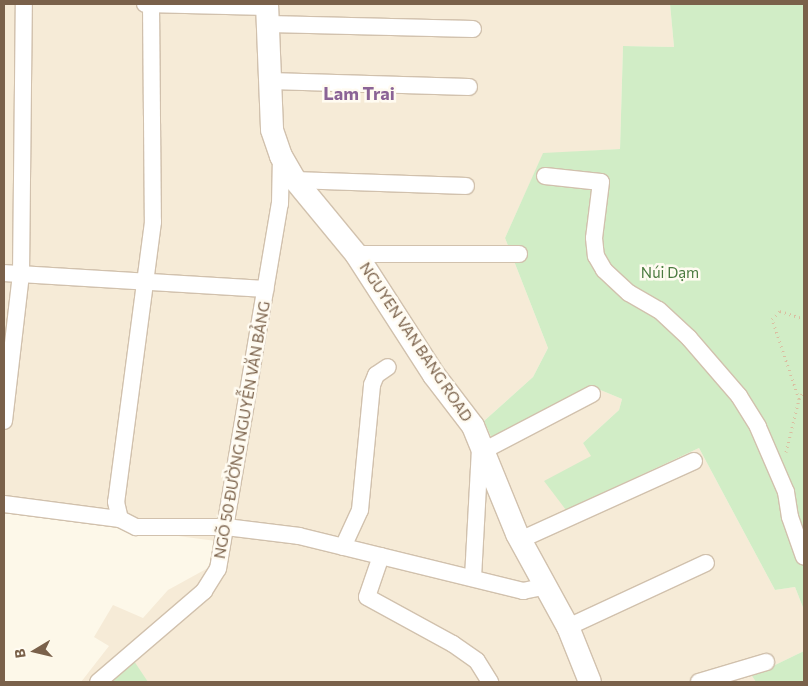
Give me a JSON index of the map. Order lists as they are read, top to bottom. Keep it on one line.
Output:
{"streets":{"street":["NGUYEN VAN BANG ROAD","NGÕ 50 ĐƯỜNG NGUYỄN VĂN BẢNG"]},"crossings":[["NGUYEN VAN BANG ROAD","NGÕ 50 ĐƯỜNG NGUYỄN VĂN BẢNG"]],"districts":["Lam Trai"],"parks":["Núi Dạm"],"north":"left"}
